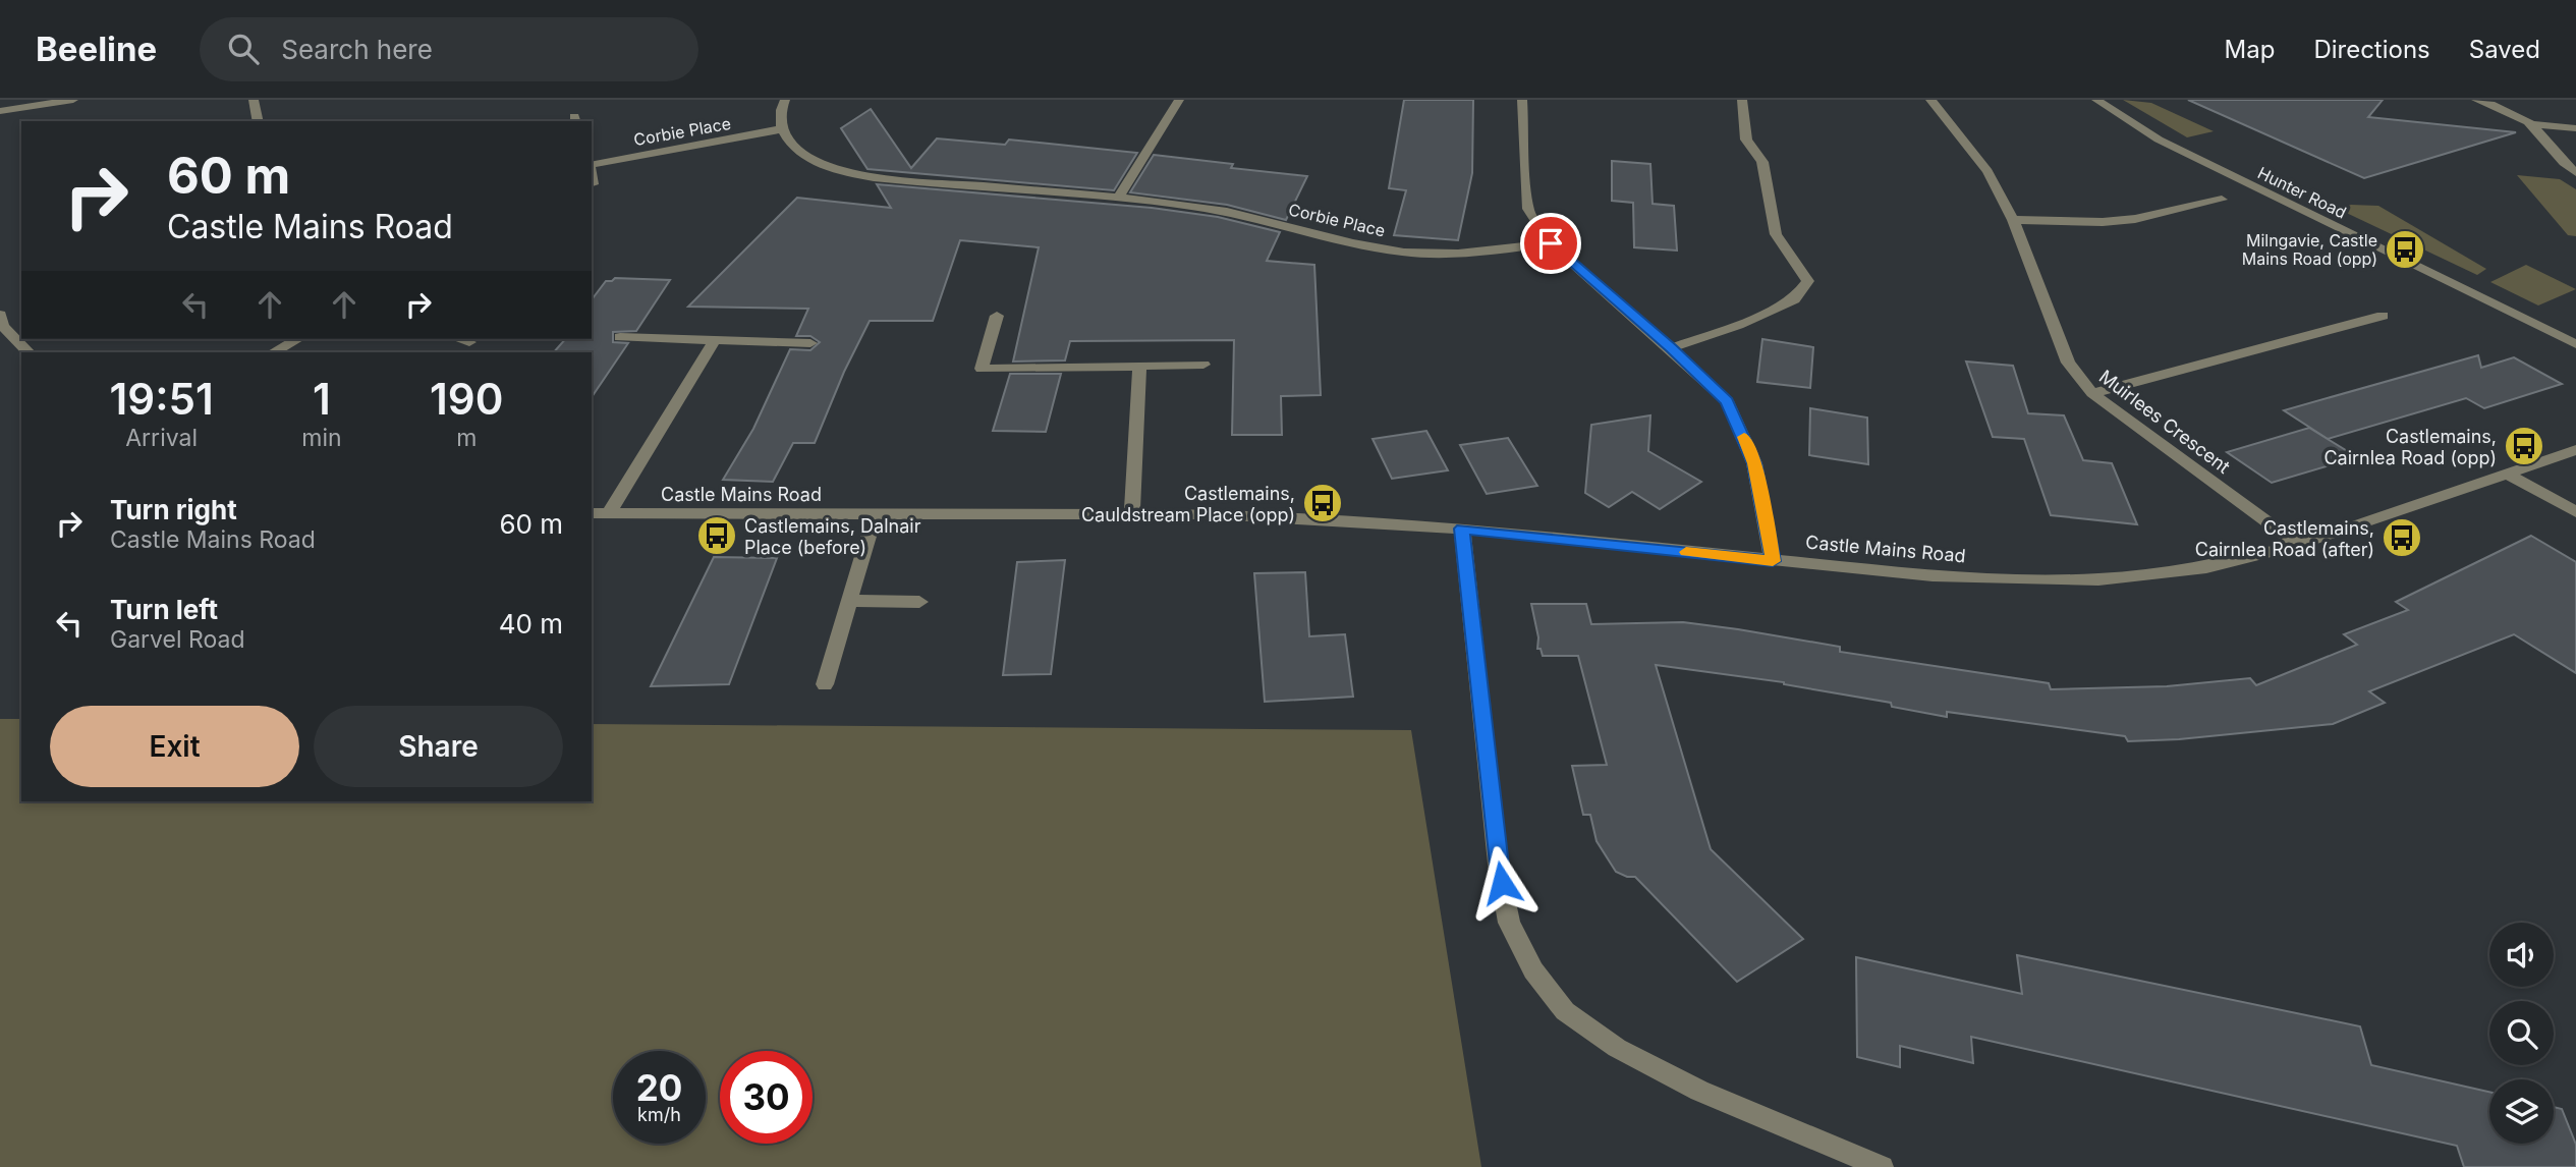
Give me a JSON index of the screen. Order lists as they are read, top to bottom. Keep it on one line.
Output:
{"streets":{"street":["Corbie Place","Hunter Road","Muirlees Crescent","Castle Mains Road"]},"crossings":[["Muirlees Crescent","Castle Mains Road"]],"places":{"bus stop":["Milngavie, Castle Mains Road (opp)","Castlemains, Cairnlea Road (opp)","Castlemains, Cauldstream Place (opp)","Castlemains, Dalnair Place (before)","Castlemains, Cairnlea Road (after)"]},"page":{"header":"Beeline","search":"Search here","nav":["Map","Directions","Saved"],"turn":["60 m","Castle Mains Road"],"eta":["19:51","Arrival","1","min","190","m"],"list":[{"name":"Turn right","note":"Castle Mains Road","value":"60 m"},{"name":"Turn left","note":"Garvel Road","value":"40 m"}],"buttons":["Exit","Share"],"speed":"20 km/h","limit":"30"}}
